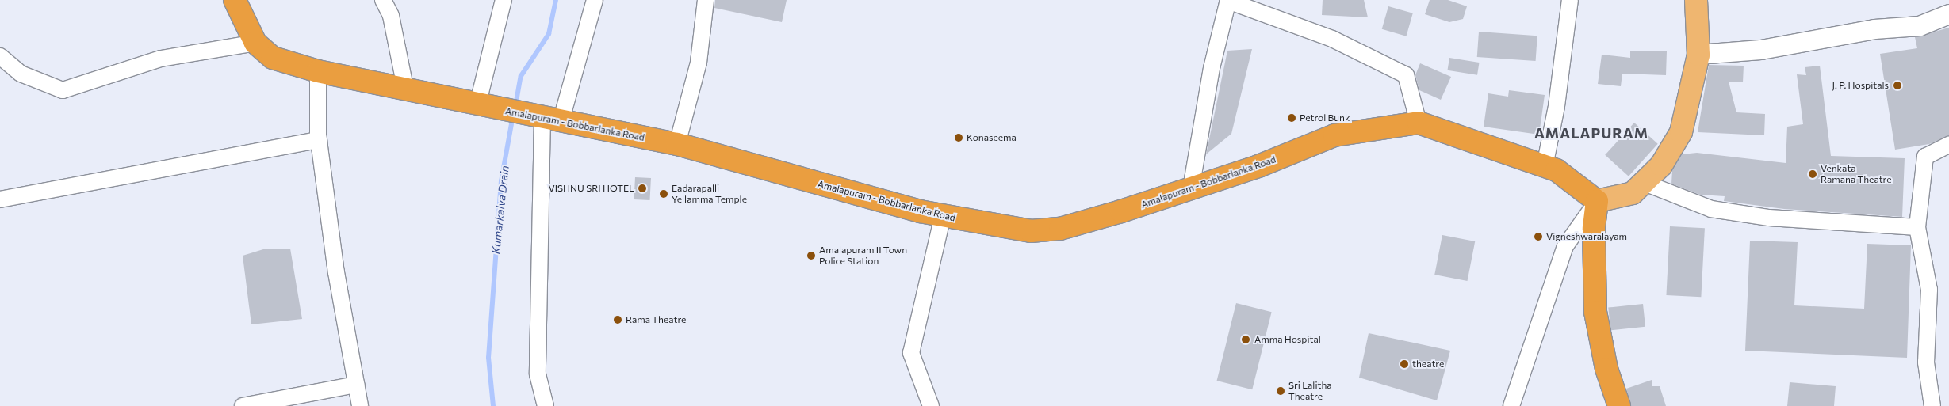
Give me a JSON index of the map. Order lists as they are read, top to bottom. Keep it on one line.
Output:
{"streets":{"highway":["Amalapuram - Bobbarlanka Road"]},"districts":["AMALAPURAM"],"water":["Kumarkalva Drain"],"places":["J. P. Hospitals","Petrol Bunk","Konaseema","Venkata Ramana Theatre","VISHNU SRI HOTEL","Eadarapalli Yellamma Temple","Vigneshwaralayam","Amalapuram II Town Police Station","Rama Theatre","Amma Hospital","theatre","Sri Lalitha Theatre"]}
